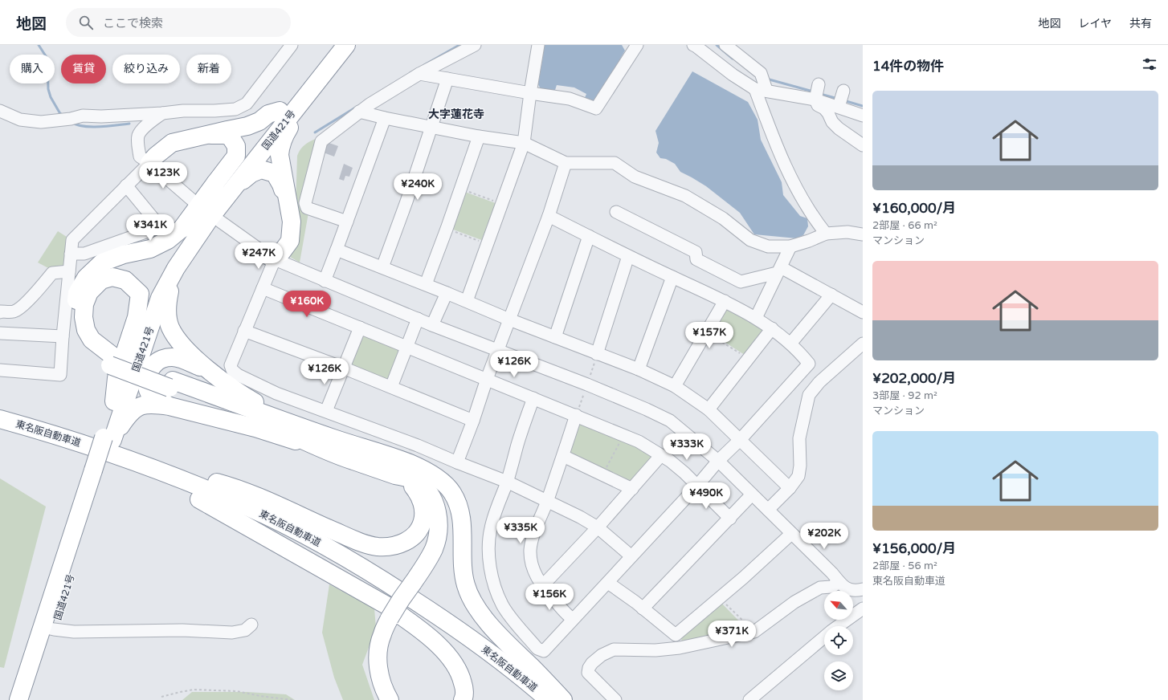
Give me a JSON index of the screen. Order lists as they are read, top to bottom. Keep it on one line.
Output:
{"streets":{"highway":["国道421号","東名阪自動車道"]},"districts":["大字蓮花寺"],"north":"top left","page":{"header":"地図","search":"ここで検索","nav":["地図","レイヤ","共有"],"heading":"14件の物件","chip":["購入","賃貸","絞り込み","新着"],"list":[{"name":"¥160,000/月","note":"2部屋 · 66 m² · マンション"},{"name":"¥202,000/月","note":"3部屋 · 92 m² · マンション"},{"name":"¥156,000/月","note":"2部屋 · 56 m² · 東名阪自動車道"}],"price":["¥123K","¥240K","¥341K","¥247K","¥160K","¥157K","¥126K","¥126K","¥333K","¥490K","¥335K","¥202K","¥156K","¥371K"]}}
